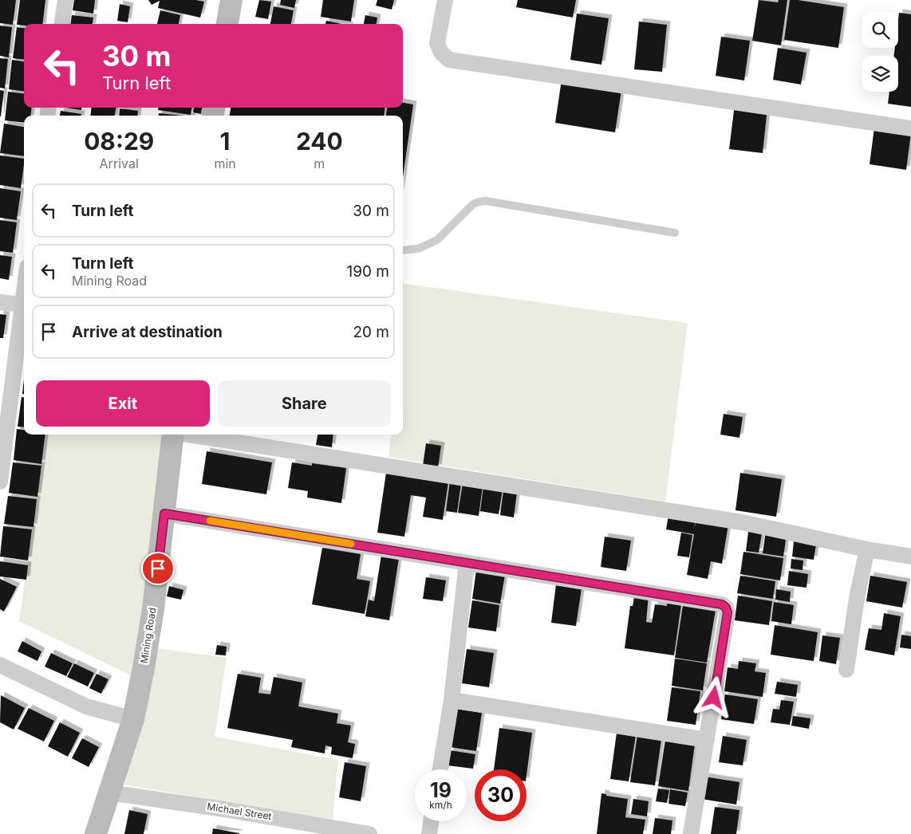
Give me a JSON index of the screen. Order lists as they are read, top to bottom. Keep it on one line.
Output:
{"streets":{"street":["Mining Road","Michael Street"]},"crossings":[["Mining Road","Michael Street"]],"page":{"turn":["30 m","Turn left"],"eta":["08:29","Arrival","1","min","240","m"],"list":[{"name":"Turn left","value":"30 m"},{"name":"Turn left","note":"Mining Road","value":"190 m"},{"name":"Arrive at destination","value":"20 m"}],"buttons":["Exit","Share"],"speed":"19 km/h","limit":"30"}}
